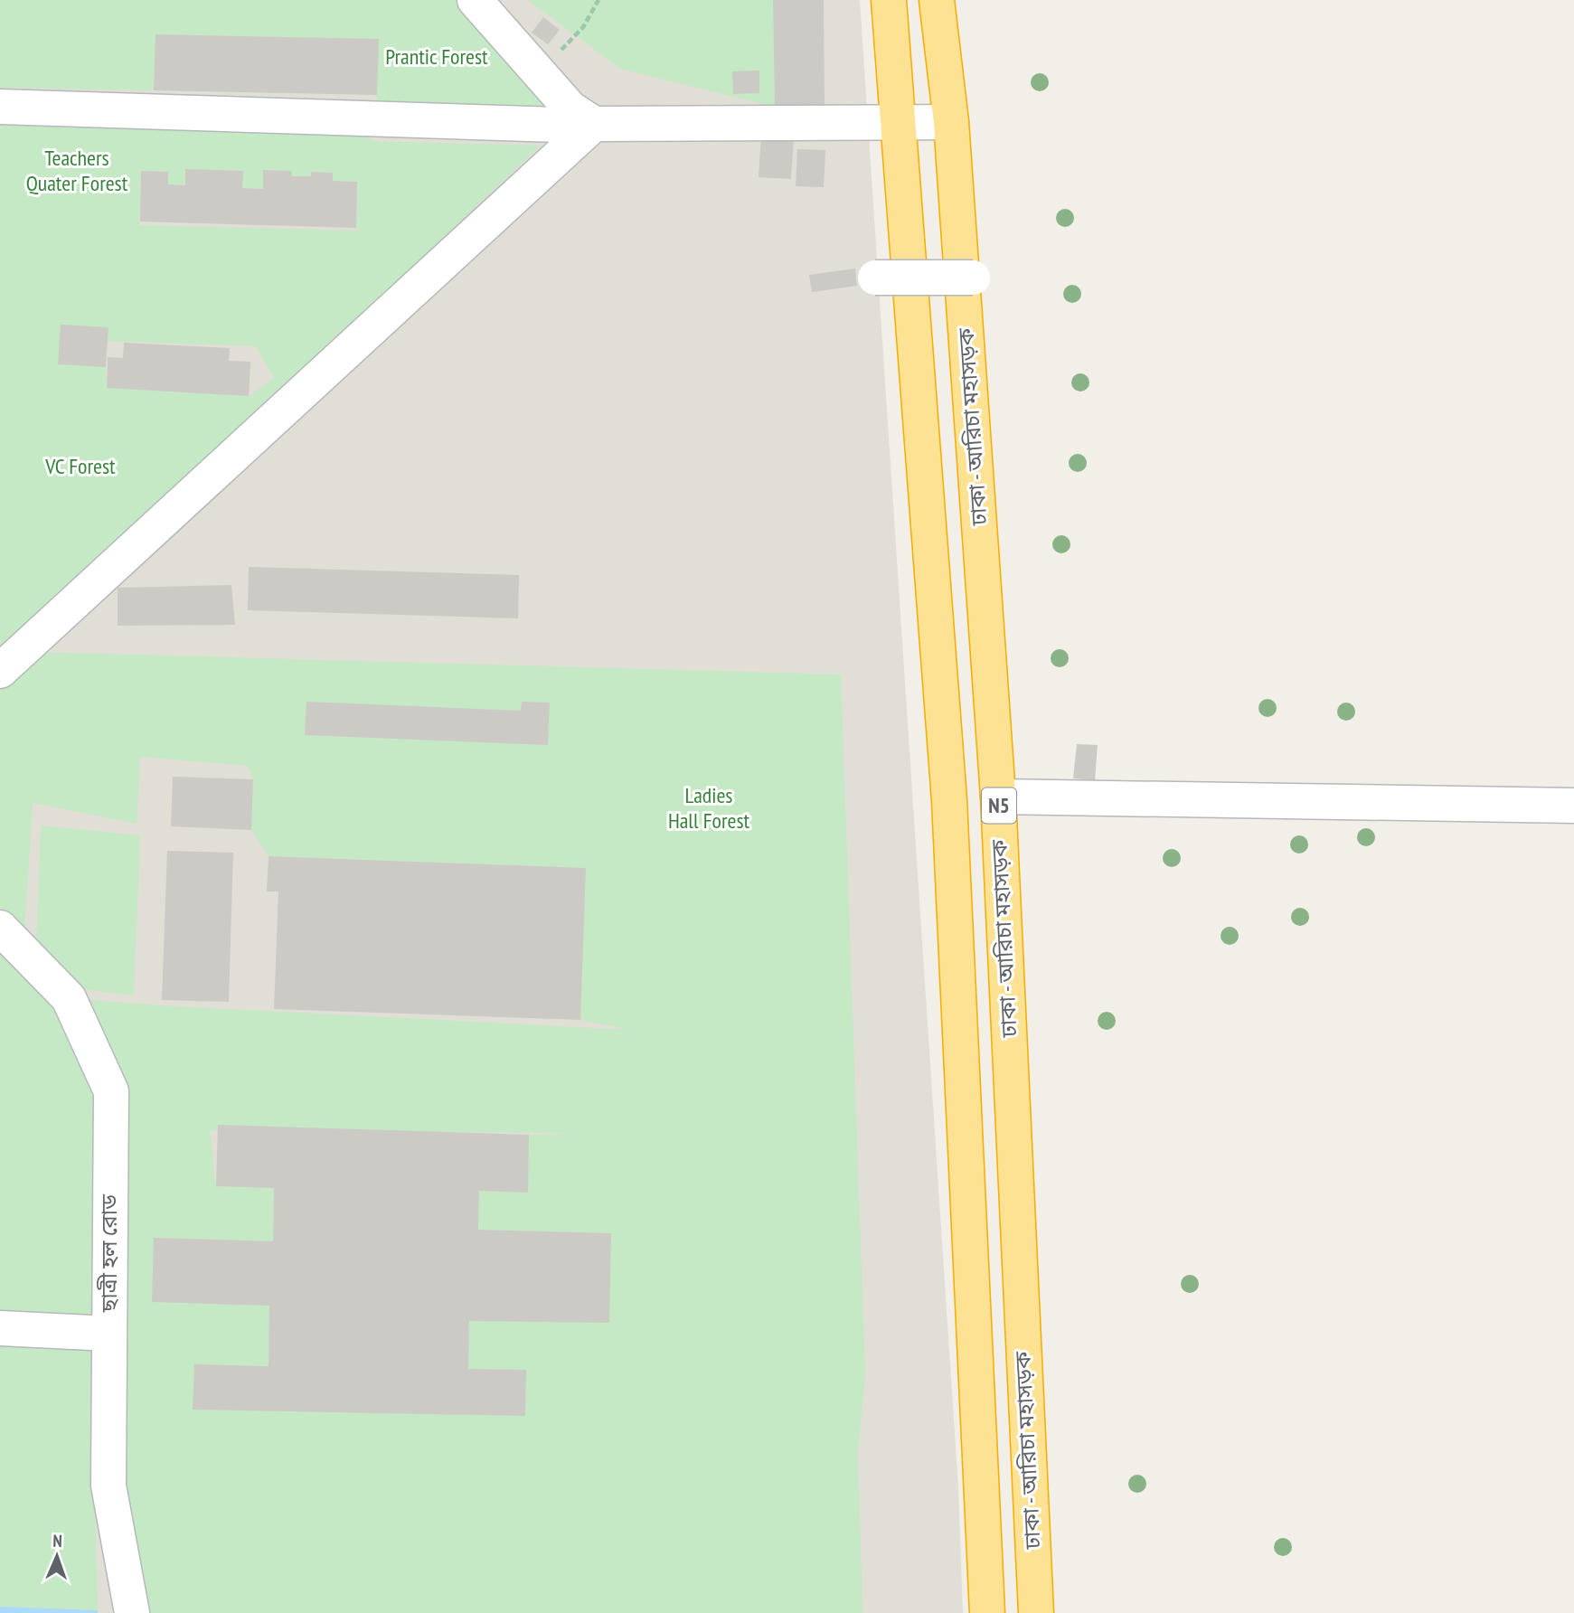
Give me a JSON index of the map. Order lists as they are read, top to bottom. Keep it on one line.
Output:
{"streets":{"highway":["ঢাকা - আরিচা মহাসড়ক","N5"],"street":["ছাত্রী হল রোড"]},"parks":["Prantic Forest","Teachers Quater Forest","VC Forest","Ladies Hall Forest"],"north":"top"}
